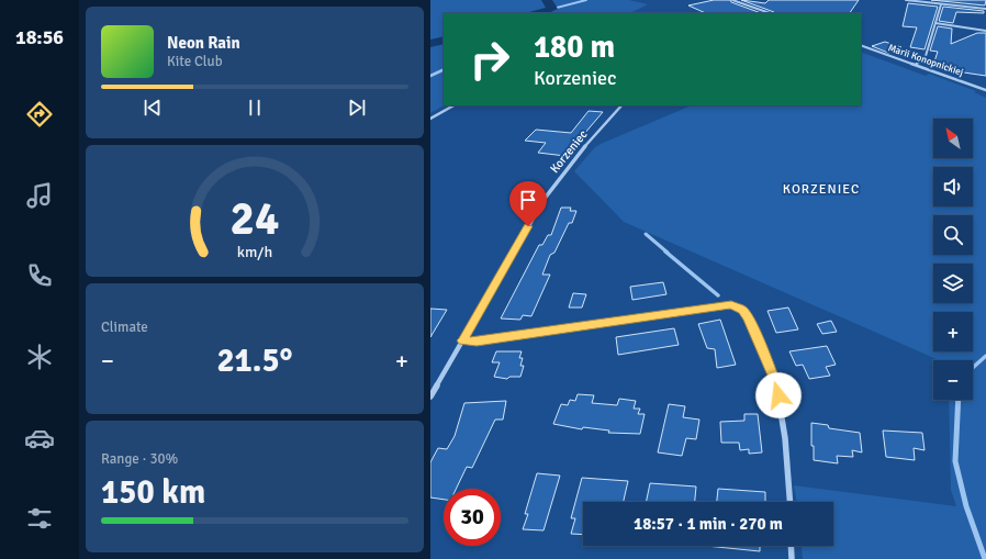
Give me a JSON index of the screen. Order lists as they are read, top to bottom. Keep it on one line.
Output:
{"streets":{"street":["Marii Konopnickiej","Korzeniec"]},"districts":["KORZENIEC"],"north":"top left","page":{"tabs":"18:56","turn":["180 m","Korzeniec"],"song":["Neon Rain","Kite Club"],"map_buttons":["+","−"],"tile":["Climate",["Range · 30%","150 km"]],"heat":["−","21.5°","+"],"limit":"30","trip":"18:57 · 1 min · 270 m","gauge":["24","km/h"]}}
